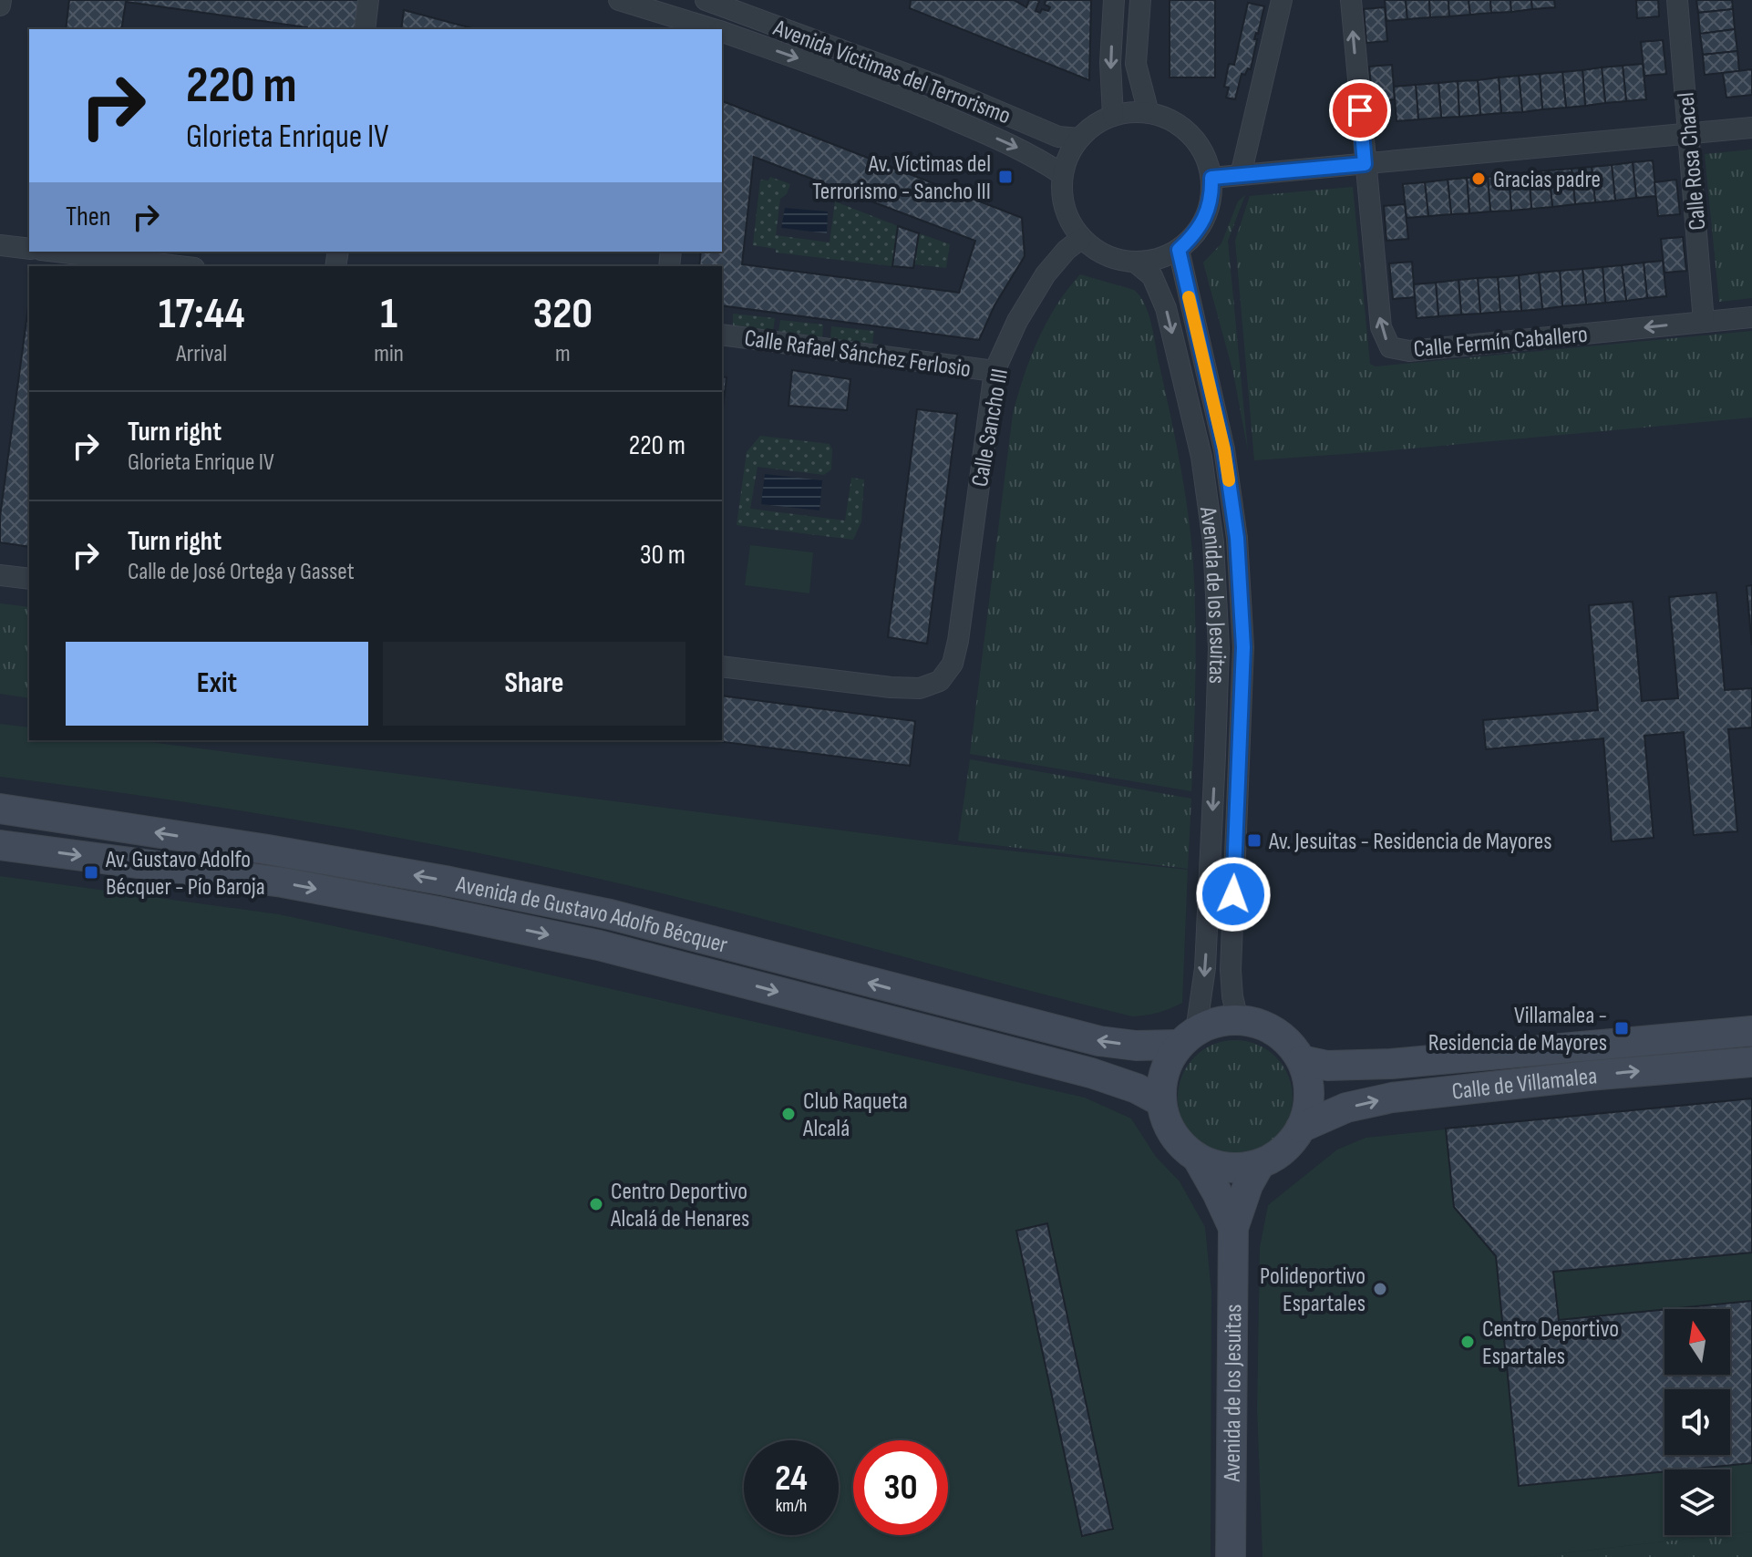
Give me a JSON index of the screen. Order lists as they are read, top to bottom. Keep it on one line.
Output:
{"streets":{"street":["Avenida Víctimas del Terrorismo","Calle Rosa Chacel","Calle Fermín Caballero","Calle Rafael Sánchez Ferlosio","Calle Sancho III","Avenida de los Jesuitas","Avenida de Gustavo Adolfo Bécquer","Calle de Villamalea"]},"crossings":[["Avenida Víctimas del Terrorismo","Calle Sancho III"],["Avenida Víctimas del Terrorismo","Avenida de los Jesuitas"],["Calle Rosa Chacel","Calle Fermín Caballero"],["Calle Rafael Sánchez Ferlosio","Calle Sancho III"],["Calle Sancho III","Avenida de los Jesuitas"],["Avenida de los Jesuitas","Avenida de Gustavo Adolfo Bécquer"],["Avenida de los Jesuitas","Calle de Villamalea"],["Avenida de Gustavo Adolfo Bécquer","Calle de Villamalea"]],"places":{"transit":["Av. Víctimas del Terrorismo - Sancho III","Av. Jesuitas - Residencia de Mayores","Av. Gustavo Adolfo Bécquer - Pío Baroja","Villamalea - Residencia de Mayores"],"other":["Gracias padre","Club Raqueta Alcalá","Centro Deportivo Alcalá de Henares","Polideportivo Espartales","Centro Deportivo Espartales"]},"north":"top","page":{"turn":["220 m","Glorieta Enrique IV"],"then":"Then","eta":["17:44","Arrival","1","min","320","m"],"list":[{"name":"Turn right","note":"Glorieta Enrique IV","value":"220 m"},{"name":"Turn right","note":"Calle de José Ortega y Gasset","value":"30 m"}],"buttons":["Exit","Share"],"speed":"24 km/h","limit":"30"}}
